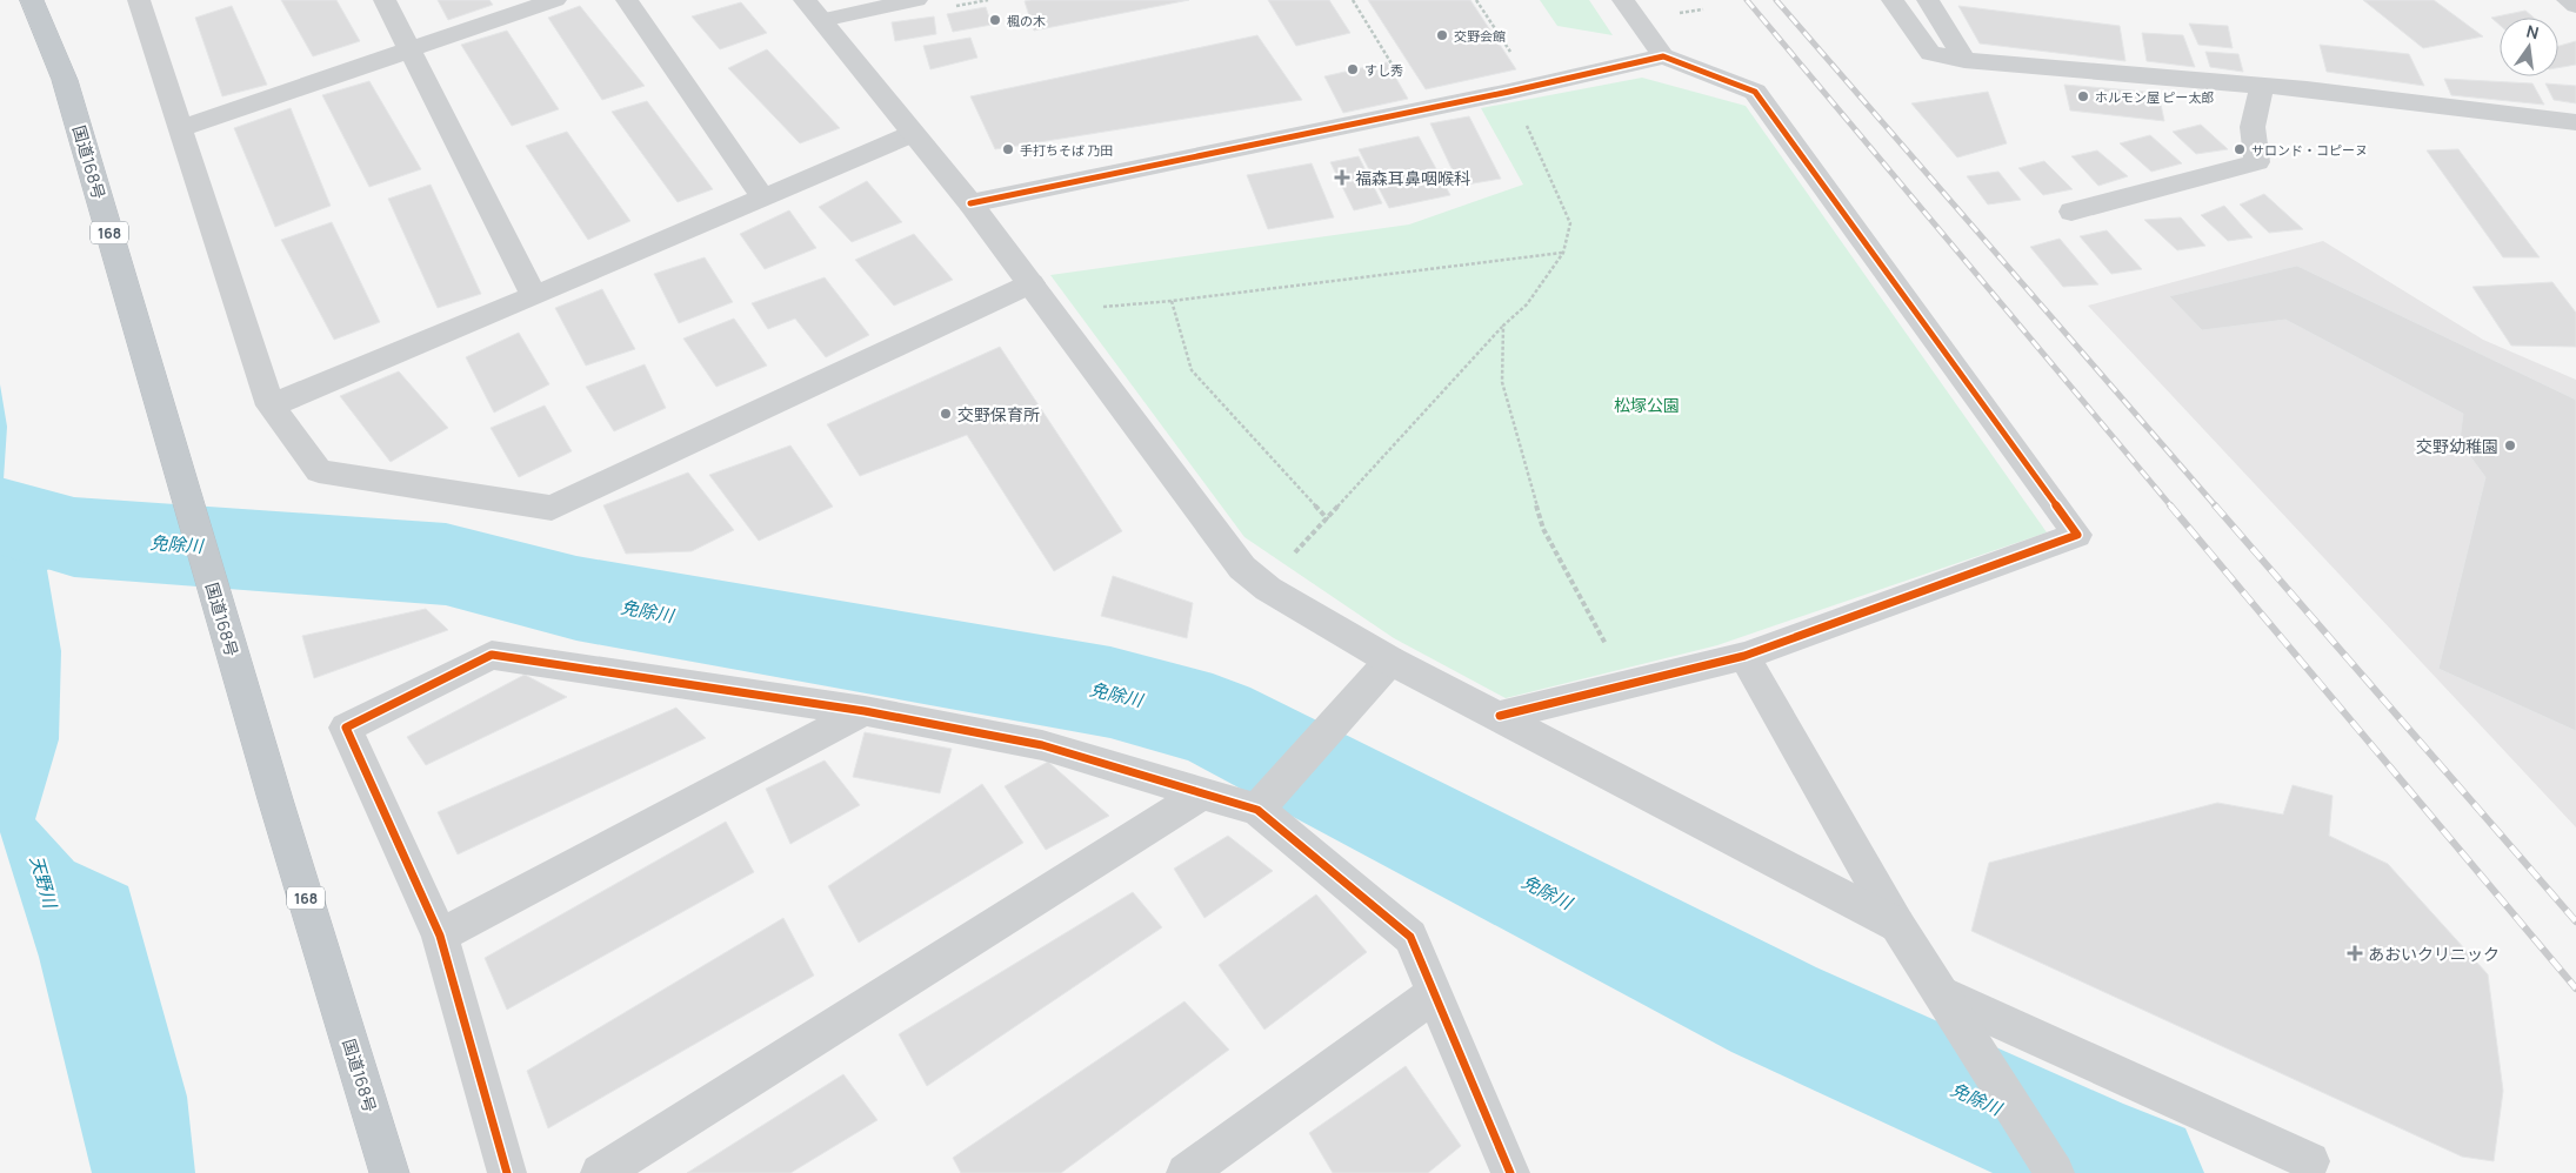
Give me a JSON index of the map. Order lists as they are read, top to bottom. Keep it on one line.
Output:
{"streets":{"highway":["国道168号","168"]},"water":["免除川","天野川"],"parks":["松塚公園"],"places":{"other":["楓の木","交野会館","すし秀","ホルモン屋 ピー太郎","手打ちそば 乃田","サロンド・コピーヌ","交野保育所","交野幼稚園"],"health":["福森耳鼻咽喉科","あおいクリニック"]},"north":"top"}
